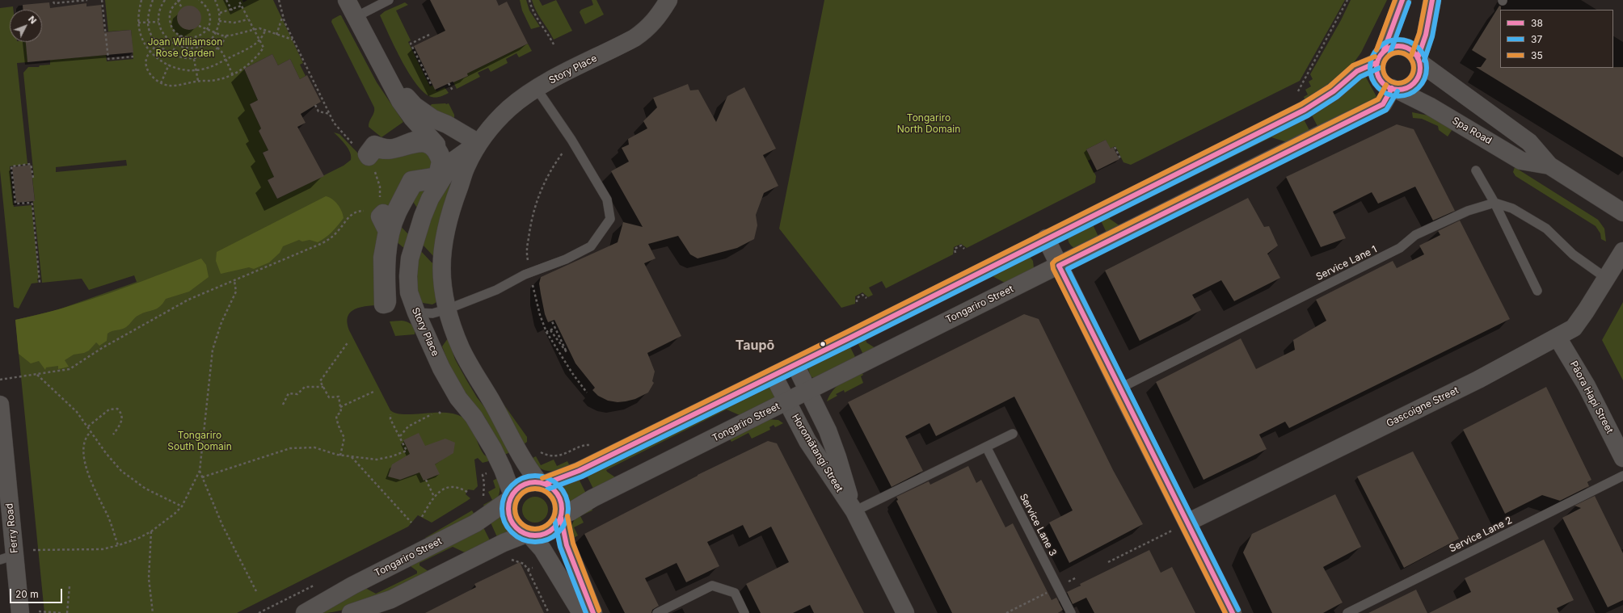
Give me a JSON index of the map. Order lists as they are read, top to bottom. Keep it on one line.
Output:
{"streets":{"street":["Story Place","Spa Road","Tongariro Street","Pāora Hapi Street","Gascoigne Street","Horomātangi Street","Ferry Road"],"lane":["Service Lane 1","Service Lane 3","Service Lane 2"]},"crossings":[["Story Place","Tongariro Street"],["Spa Road","Tongariro Street"],["Tongariro Street","Horomātangi Street"],["Pāora Hapi Street","Gascoigne Street"]],"districts":["Taupō"],"parks":["Joan Williamson Rose Garden","Tongariro North Domain","Tongariro South Domain"],"lines":["transit line 38","transit line 35","transit line 37"],"legend":["38","37","35"],"scale_bar":"20 m","north":"top right"}
